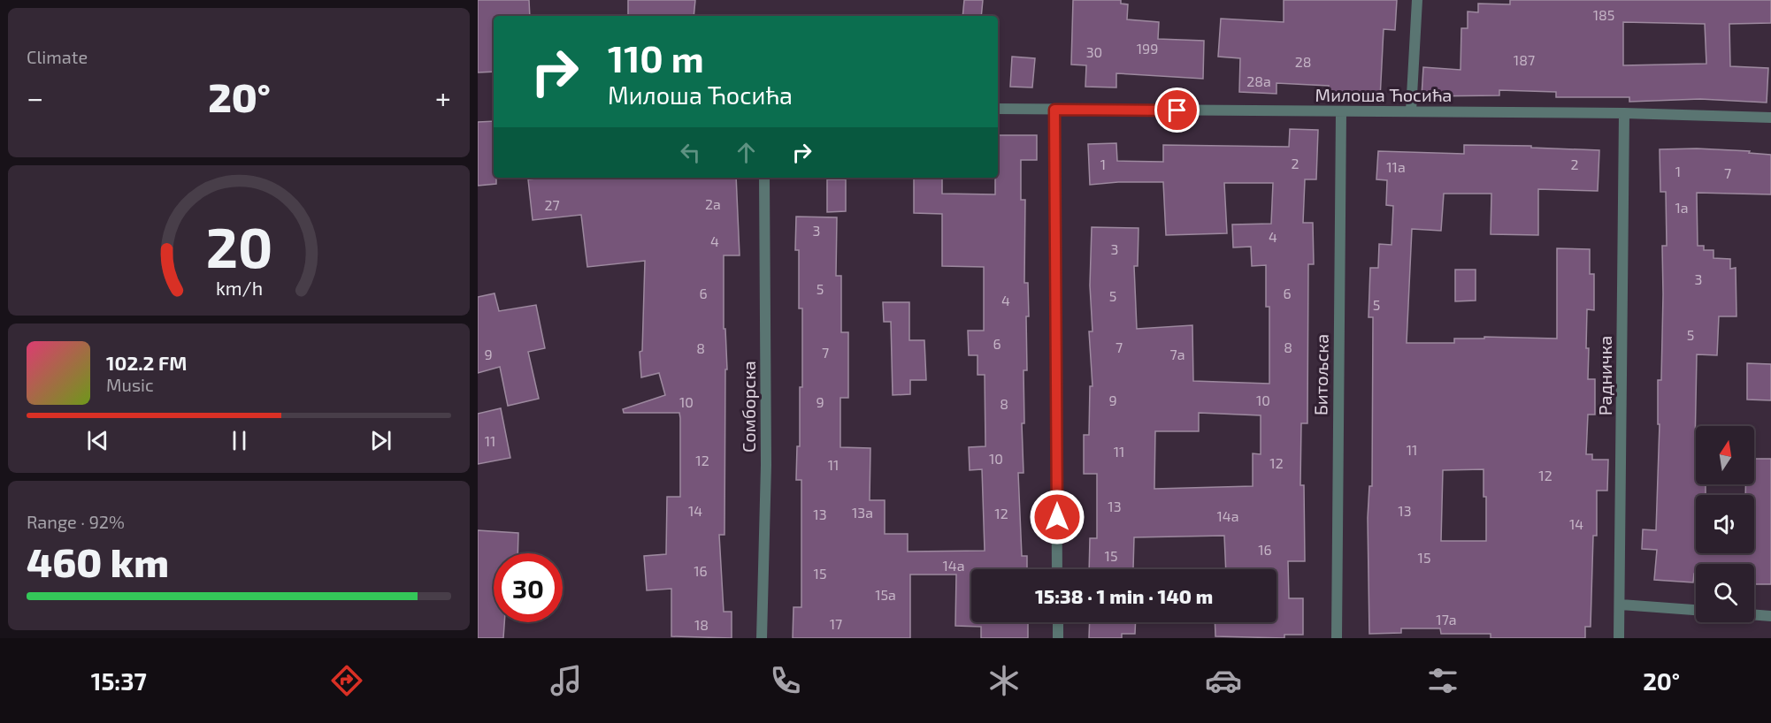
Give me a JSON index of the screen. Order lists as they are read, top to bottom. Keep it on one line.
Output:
{"streets":{"street":["Милоша Ћосића","Битољска","Радничка","Сомборска"]},"crossings":[["Милоша Ћосића","Битољска"],["Милоша Ћосића","Радничка"]],"house_numbers":["185","199","30","187","28","28a","2","1","2","11a","1","7","2a","27","1a","3","4","4","3","3","5","6","6","5","4","5","5","6","7","8","8","7","9","7a","9","10","10","9","8","11","11","11","10","12","12","11","12","13","14","13","13a","12","13","14a","14","16","15","15","14a","16","15","15a","17a","17","18"],"north":"top","page":{"tile":["Climate",["Range · 92%","460 km"]],"turn":["110 m","Милоша Ћосића"],"heat":["−","20°","+"],"song":["102.2 FM","Music"],"limit":"30","trip":"15:38 · 1 min · 140 m","tabs":["15:37","20°"],"gauge":["20","km/h"]}}
